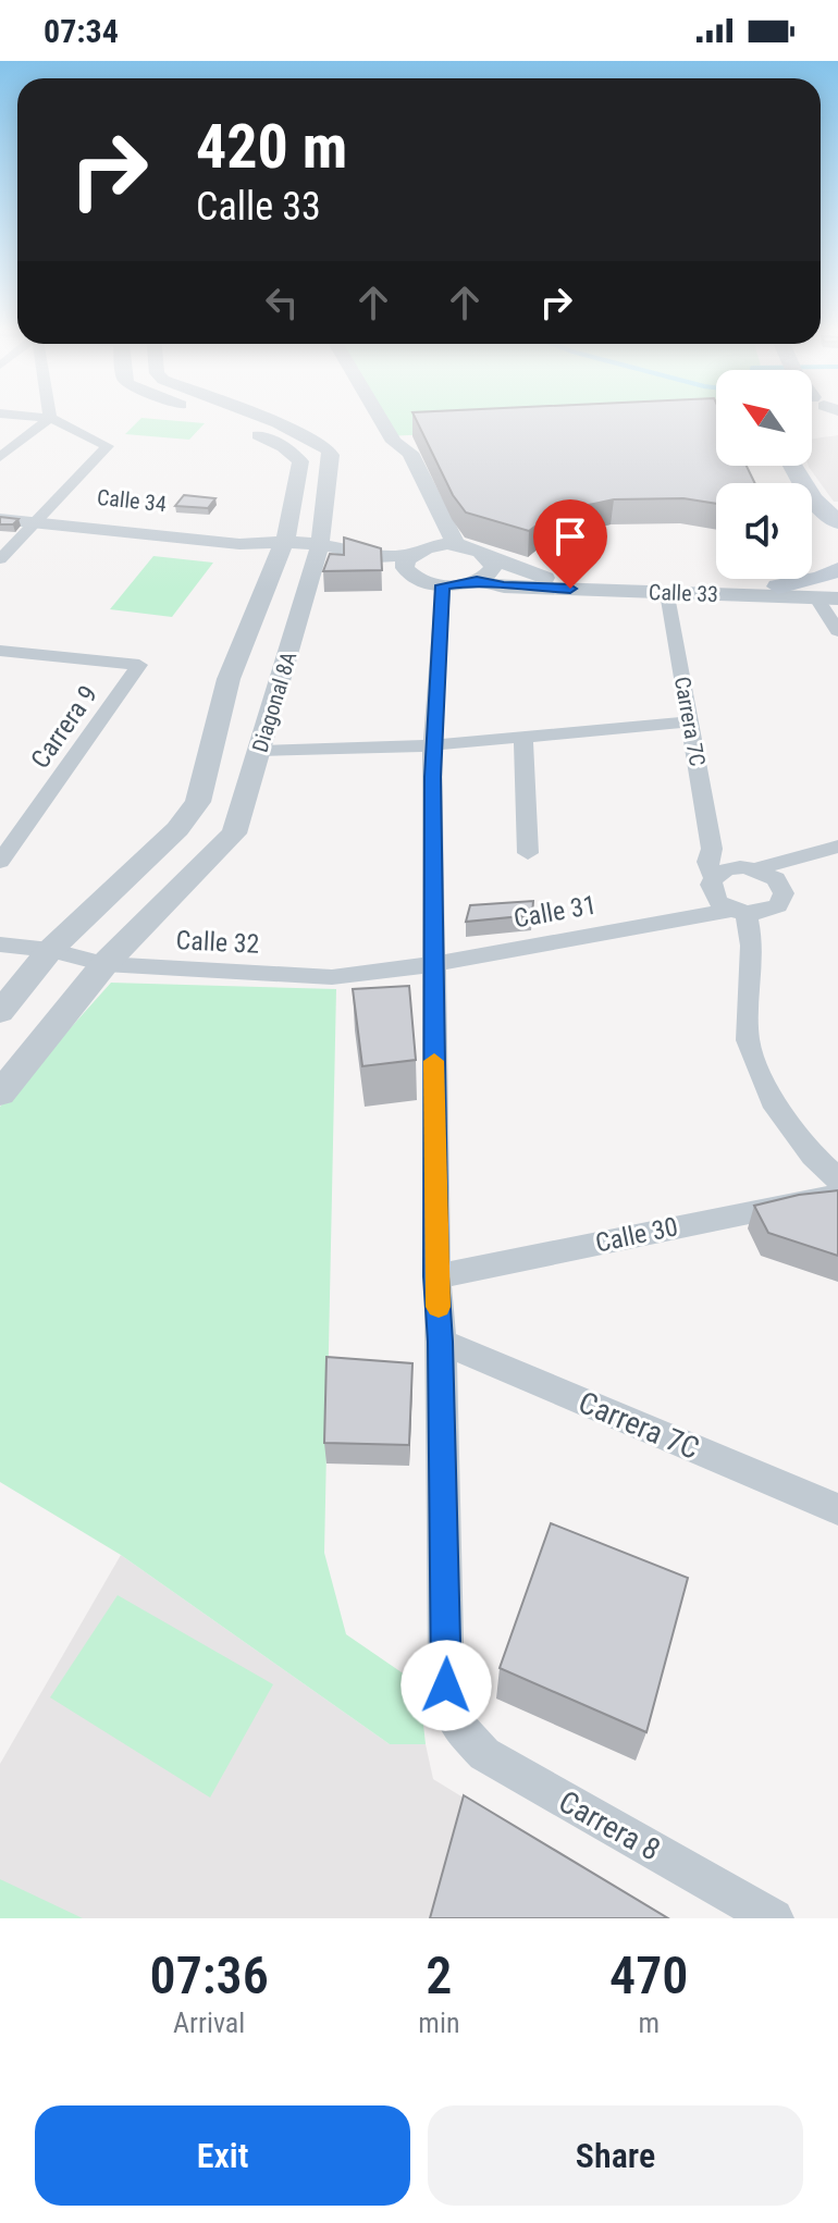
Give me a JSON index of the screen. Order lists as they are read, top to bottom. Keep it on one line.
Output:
{"streets":{"street":["Calle 34","Calle 33","Diagonal 8A","Carrera 7C","Carrera 9","Calle 31","Calle 32","Calle 30","Carrera 8"]},"crossings":[["Calle 34","Calle 33"],["Calle 34","Diagonal 8A"],["Calle 33","Carrera 7C"],["Diagonal 8A","Calle 32"],["Carrera 7C","Carrera 8"],["Calle 31","Calle 32"]],"north":"top left","page":{"status":"07:34","turn":["420 m","Calle 33"],"eta":["07:36","Arrival","2","min","470","m"],"buttons":["Exit","Share"]}}
